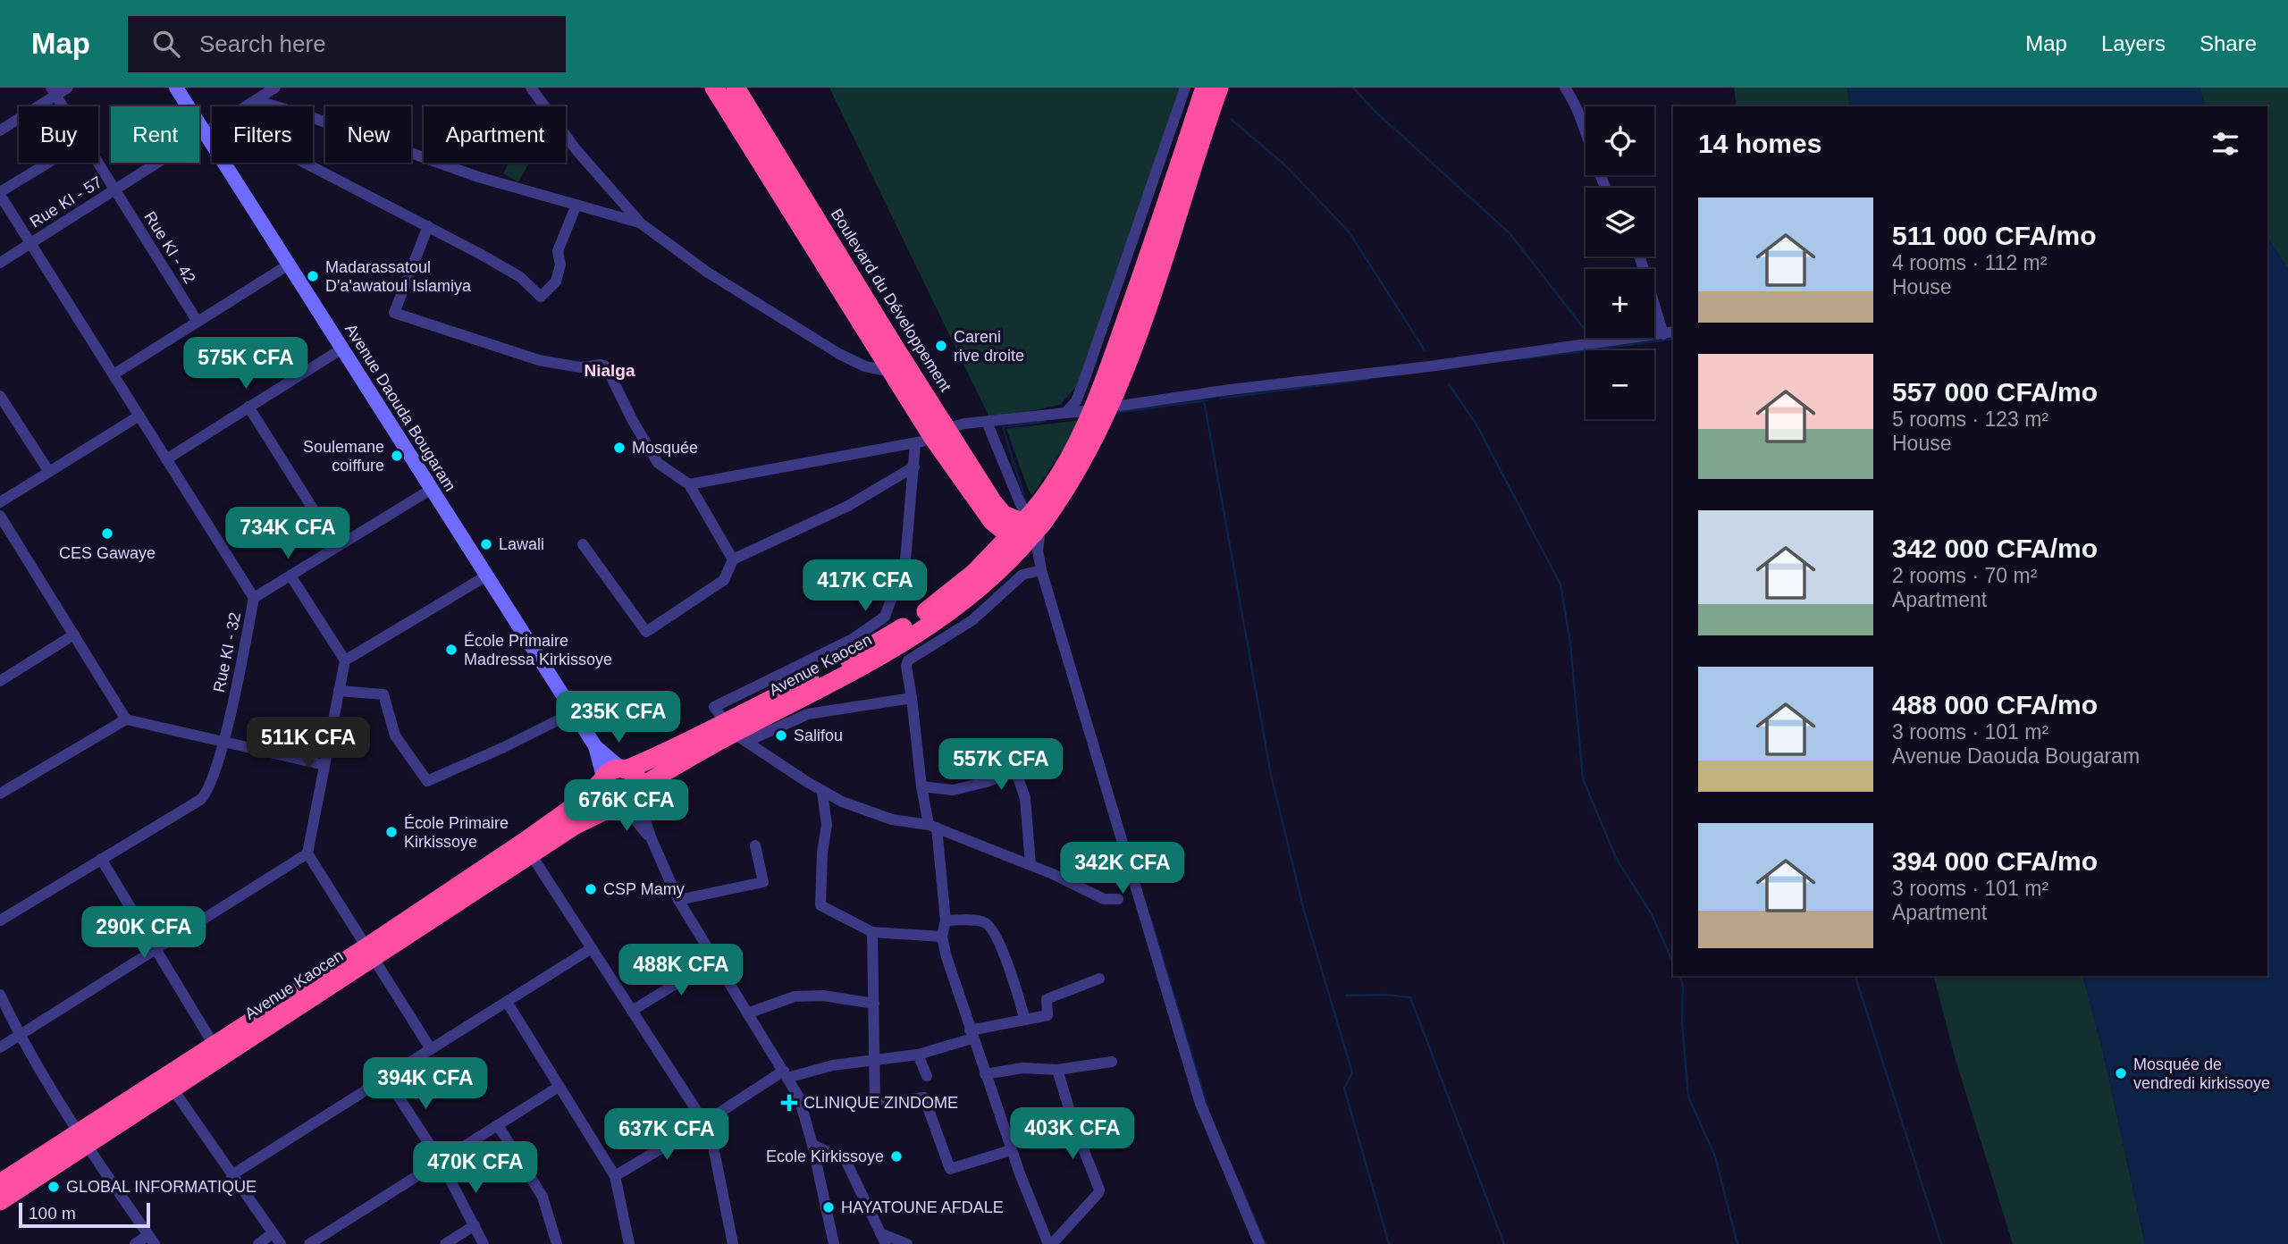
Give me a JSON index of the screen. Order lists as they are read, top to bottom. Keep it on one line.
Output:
{"streets":{"highway":["Boulevard du Développement","Avenue Kaocen"],"street":["Rue KI - 57","Rue KI - 42","Avenue Daouda Bougaram","Rue KI - 32"]},"crossings":[["Rue KI - 57","Rue KI - 42"],["Rue KI - 57","Avenue Daouda Bougaram"],["Rue KI - 57","Rue KI - 32"],["Boulevard du Développement","Avenue Kaocen"],["Avenue Daouda Bougaram","Avenue Kaocen"]],"districts":["Nialga"],"places":{"other":["Madarassatoul D'a'awatoul Islamiya","Careni rive droite","Mosquée","Soulemane coiffure","CES Gawaye","Lawali","École Primaire Madressa Kirkissoye","Salifou","École Primaire Kirkissoye","CSP Mamy","Mosquée de vendredi kirkissoye","Ecole Kirkissoye","GLOBAL INFORMATIQUE","HAYATOUNE AFDALE"],"health":["CLINIQUE ZINDOME"]},"scale_bar":"100 m","page":{"header":"Map","search":"Search here","nav":["Map","Layers","Share"],"map_buttons":["+","−"],"chip":["Buy","Rent","Filters","New","Apartment"],"heading":"14 homes","list":[{"name":"511 000 CFA/mo","note":"4 rooms · 112 m² · House"},{"name":"557 000 CFA/mo","note":"5 rooms · 123 m² · House"},{"name":"342 000 CFA/mo","note":"2 rooms · 70 m² · Apartment"},{"name":"488 000 CFA/mo","note":"3 rooms · 101 m² · Avenue Daouda Bougaram"},{"name":"394 000 CFA/mo","note":"3 rooms · 101 m² · Apartment"}],"price":["575K CFA","734K CFA","417K CFA","235K CFA","511K CFA","557K CFA","676K CFA","342K CFA","290K CFA","488K CFA","394K CFA","403K CFA","637K CFA","470K CFA"],"scale":"100 m"}}
